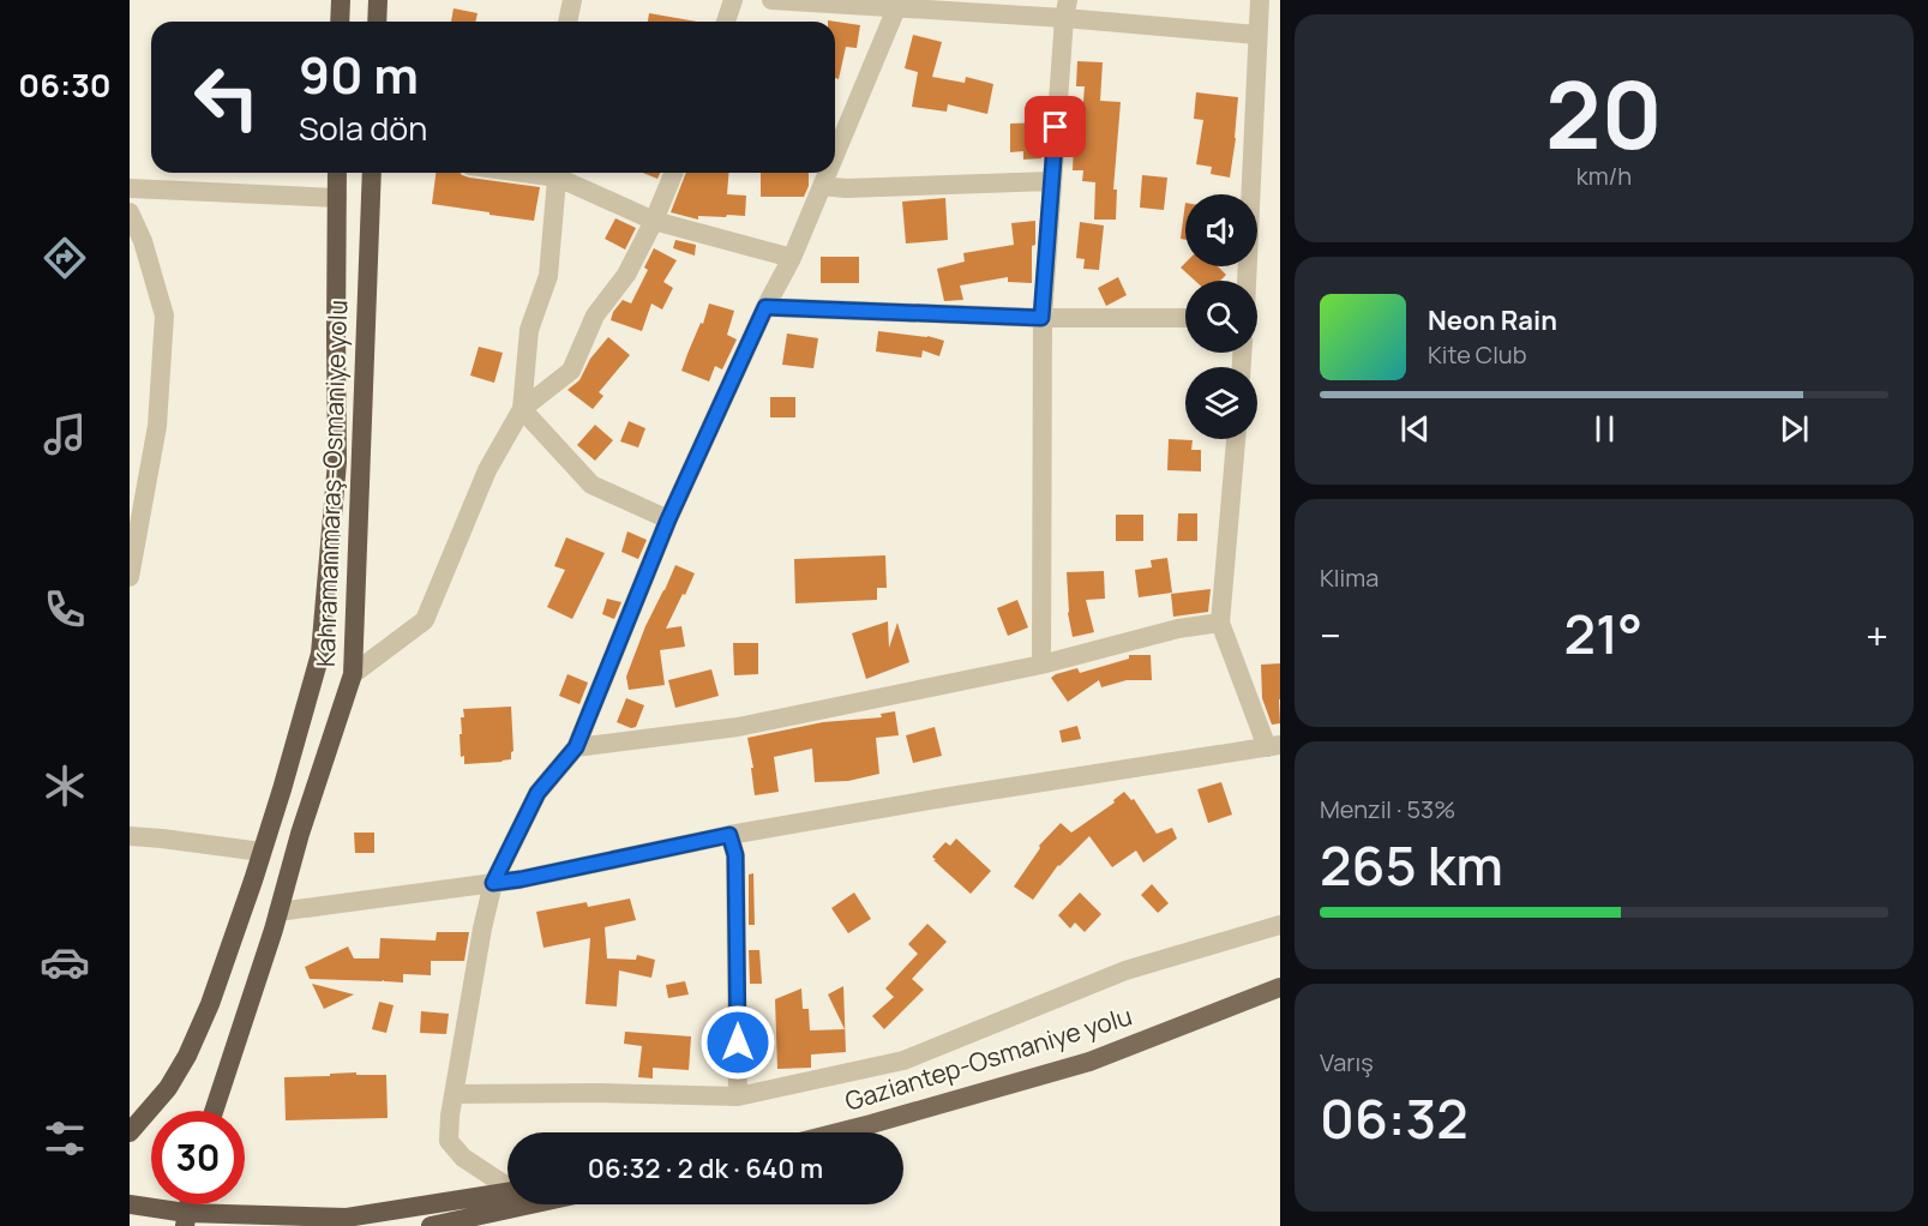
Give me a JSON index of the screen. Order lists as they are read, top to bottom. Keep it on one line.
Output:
{"streets":{"highway":["Kahramanmaraş-Osmaniye yolu"],"main road":["Gaziantep-Osmaniye yolu"]},"page":{"tabs":"06:30","tile":[["20","km/h"],"Klima",["Menzil · 53%","265 km"],["Varış","06:32"]],"turn":["90 m","Sola dön"],"song":["Neon Rain","Kite Club"],"heat":["−","21°","+"],"limit":"30","trip":"06:32 · 2 dk · 640 m"}}
